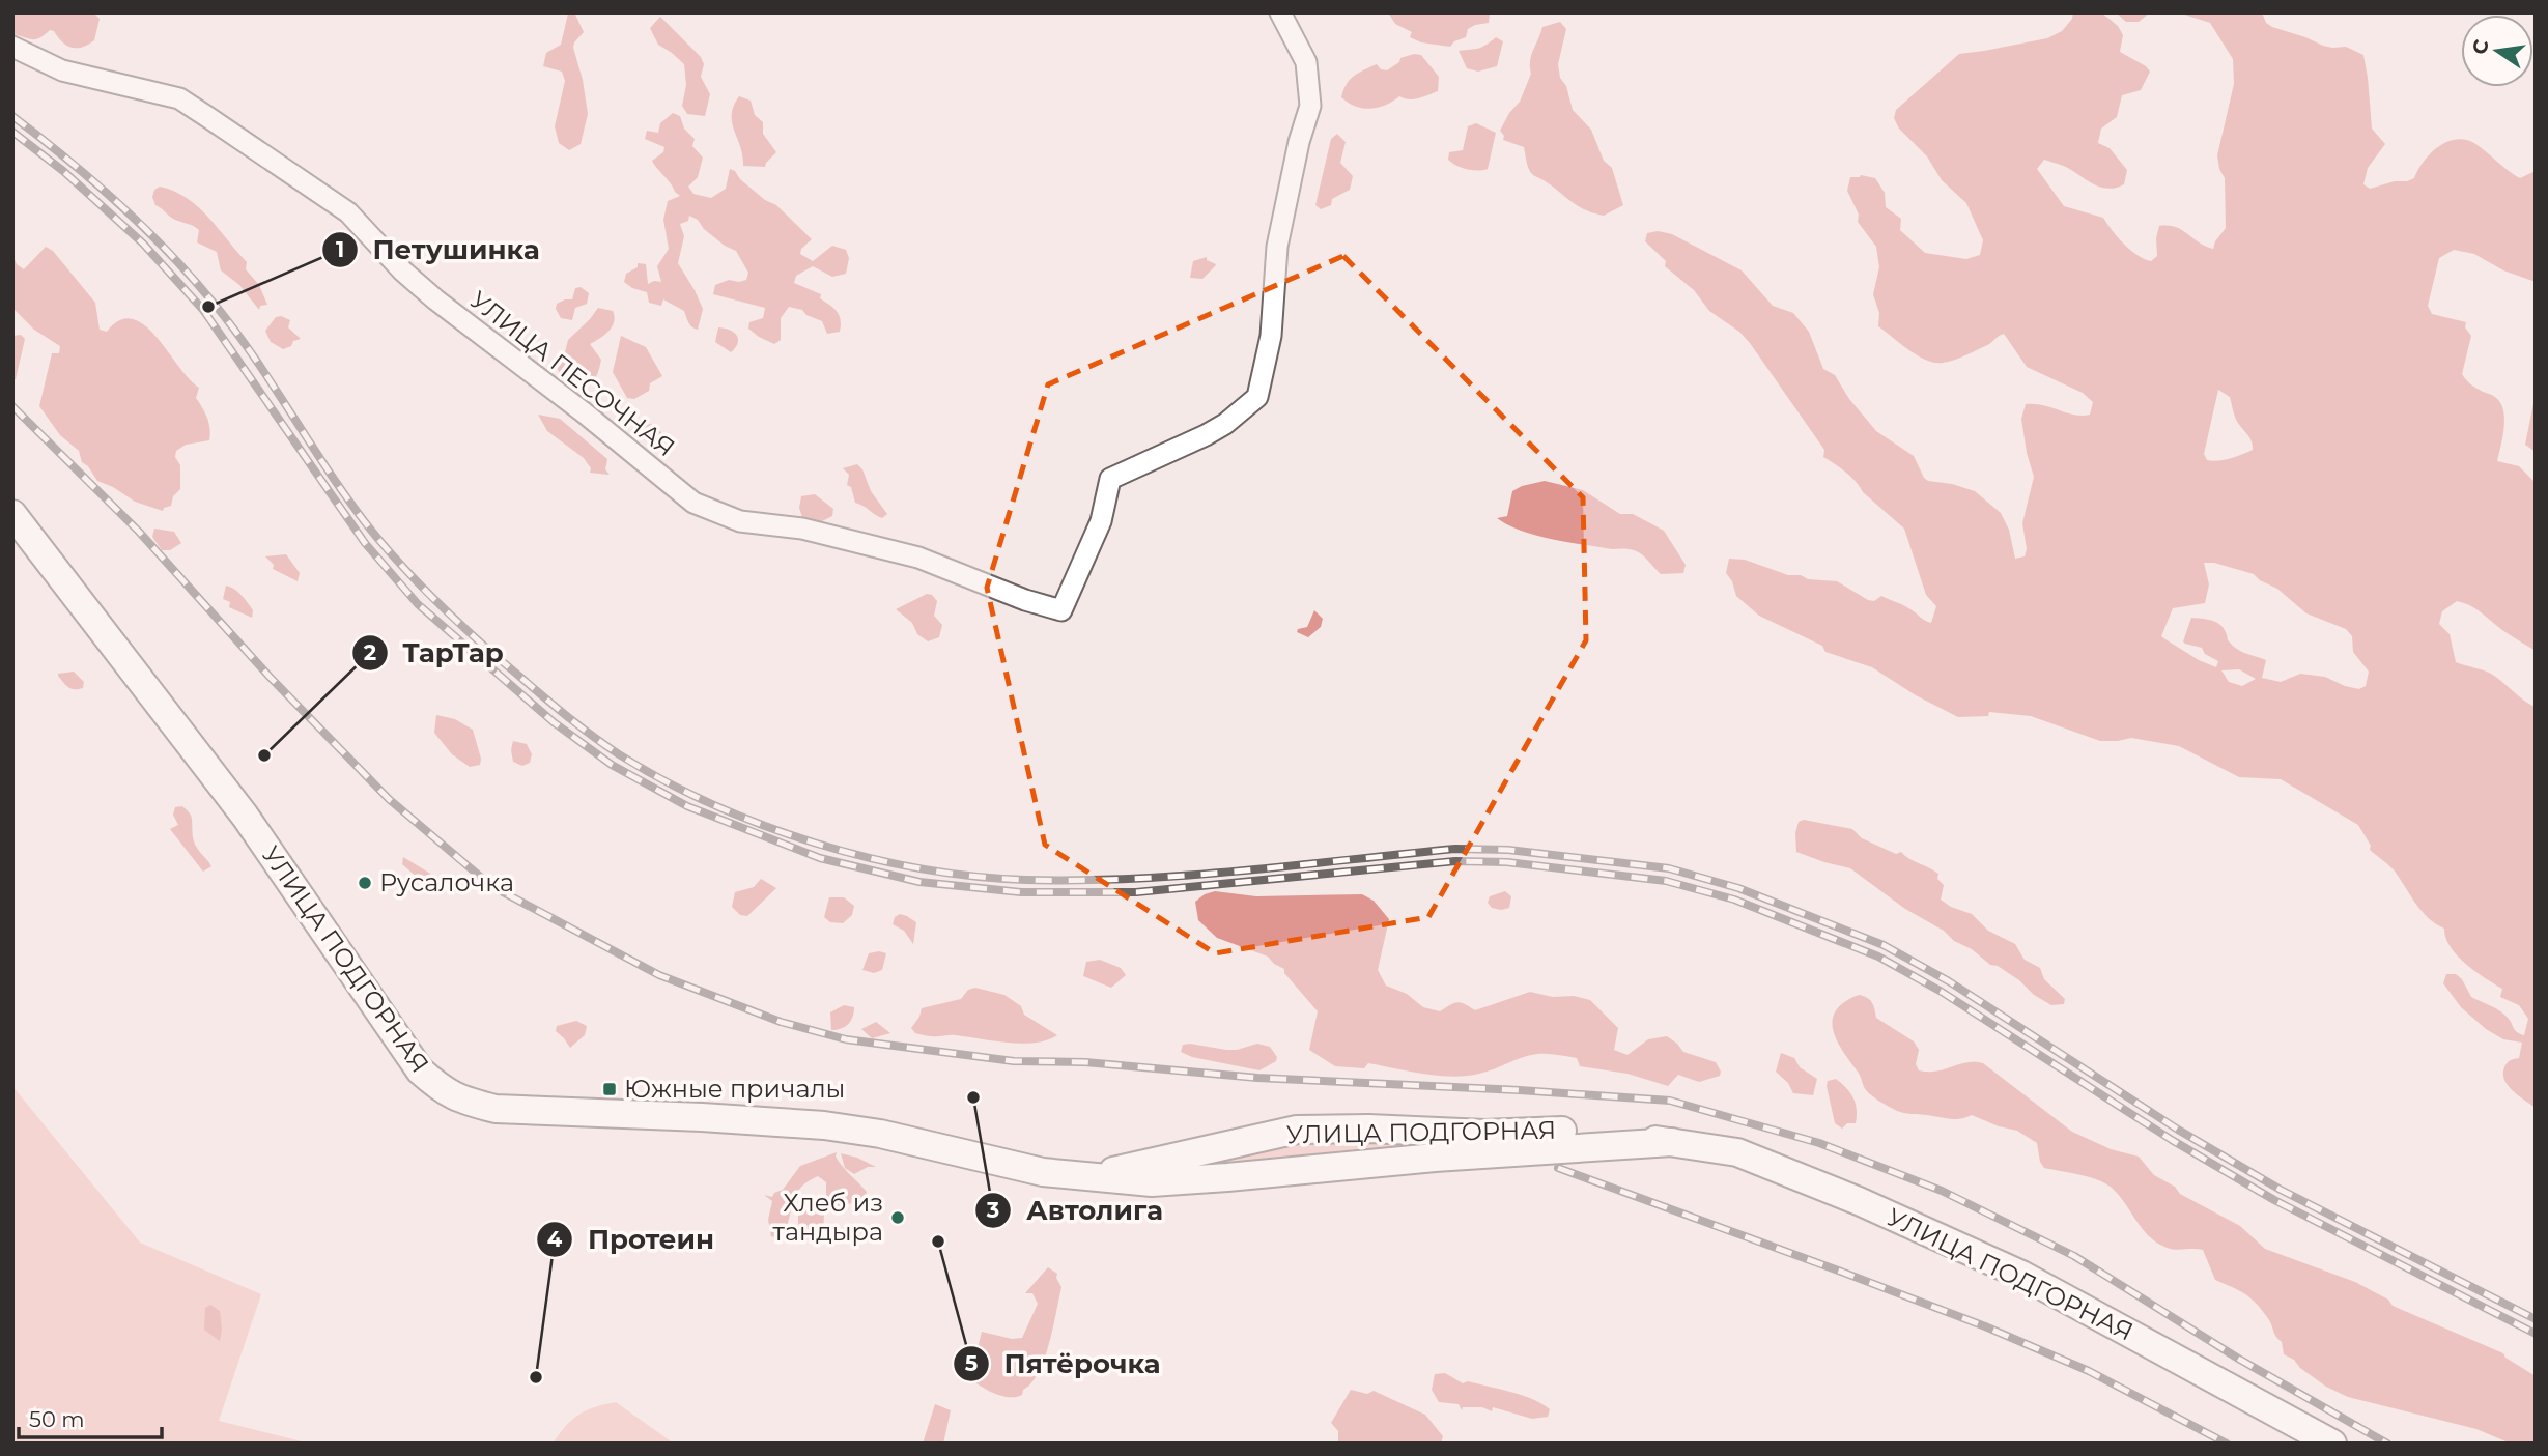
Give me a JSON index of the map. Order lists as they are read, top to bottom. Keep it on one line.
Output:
{"streets":{"main road":["УЛИЦА ПОДГОРНАЯ"],"street":["УЛИЦА ПЕСОЧНАЯ"]},"places":{"other":["Петушинка","ТарТар","Русалочка","Автолига","Хлеб из тандыра","Пятёрочка","Протеин"],"transit":["Южные причалы"]},"scale_bar":"50 m","north":"left"}
